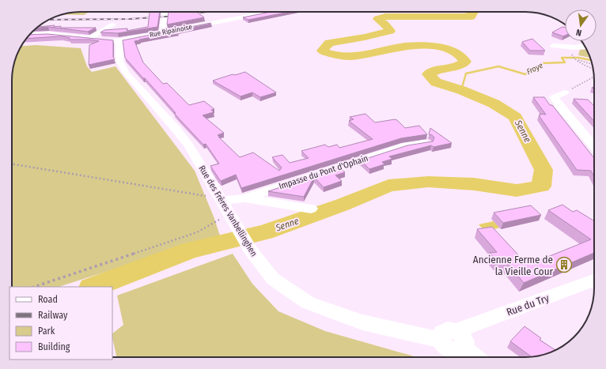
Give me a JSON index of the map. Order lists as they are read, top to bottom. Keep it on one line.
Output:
{"streets":{"street":["Rue Ripainoise","Impasse du Pont d'Ophain","Rue des Frères Vanbellinghen","Rue du Try"]},"crossings":[["Rue Ripainoise","Rue des Frères Vanbellinghen"],["Impasse du Pont d'Ophain","Rue des Frères Vanbellinghen"],["Rue des Frères Vanbellinghen","Rue du Try"]],"water":["Froye","Senne"],"places":{"building":["Ancienne Ferme de la Vieille Cour"]},"legend":["Road","Railway","Park","Building"],"north":"bottom"}
